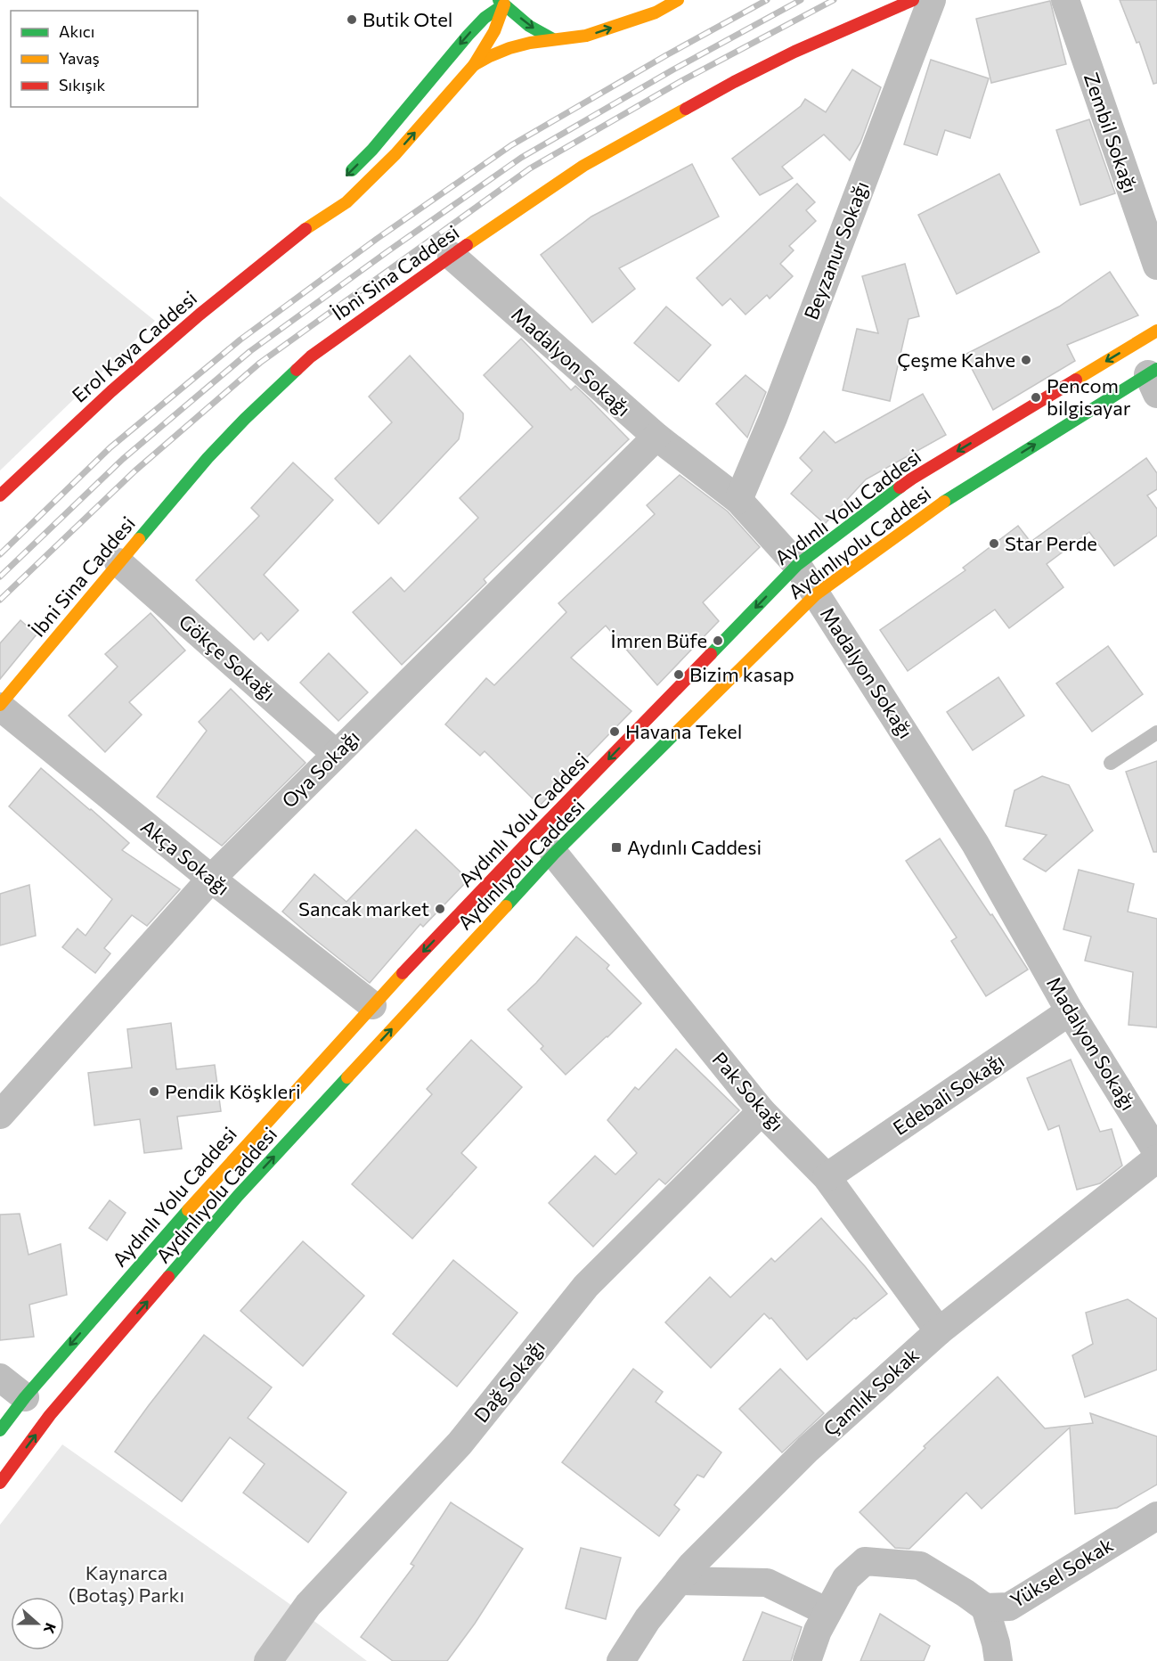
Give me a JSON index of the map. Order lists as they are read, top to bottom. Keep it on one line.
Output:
{"streets":{"main road":["İbni Sina Caddesi","Erol Kaya Caddesi","Aydınlı Yolu Caddesi","Aydınlıyolu Caddesi"],"street":["Zembil Sokağı","Beyzanur Sokağı","Madalyon Sokağı","Gökçe Sokağı","Oya Sokağı","Akça Sokağı","Pak Sokağı","Edebali Sokağı","Dağ Sokağı","Çamlık Sokak","Yüksel Sokak"]},"crossings":[["Beyzanur Sokağı","Madalyon Sokağı"],["İbni Sina Caddesi","Madalyon Sokağı"],["İbni Sina Caddesi","Gökçe Sokağı"],["İbni Sina Caddesi","Akça Sokağı"],["Madalyon Sokağı","Aydınlı Yolu Caddesi"],["Madalyon Sokağı","Aydınlıyolu Caddesi"],["Madalyon Sokağı","Oya Sokağı"],["Madalyon Sokağı","Edebali Sokağı"],["Aydınlı Yolu Caddesi","Akça Sokağı"],["Aydınlıyolu Caddesi","Pak Sokağı"],["Gökçe Sokağı","Oya Sokağı"],["Oya Sokağı","Akça Sokağı"],["Pak Sokağı","Edebali Sokağı"],["Pak Sokağı","Dağ Sokağı"],["Pak Sokağı","Çamlık Sokak"]],"one_way":["Aydınlı Yolu Caddesi","Aydınlıyolu Caddesi"],"parks":["Kaynarca (Botaş) Parkı"],"places":{"other":["Butik Otel","Çeşme Kahve","Pencom bilgisayar","Star Perde","İmren Büfe","Bizim kasap","Havana Tekel","Sancak market","Pendik Köşkleri"],"transit":["Aydınlı Caddesi"]},"legend":["Akıcı","Yavaş","Sıkışık"],"north":"right"}
